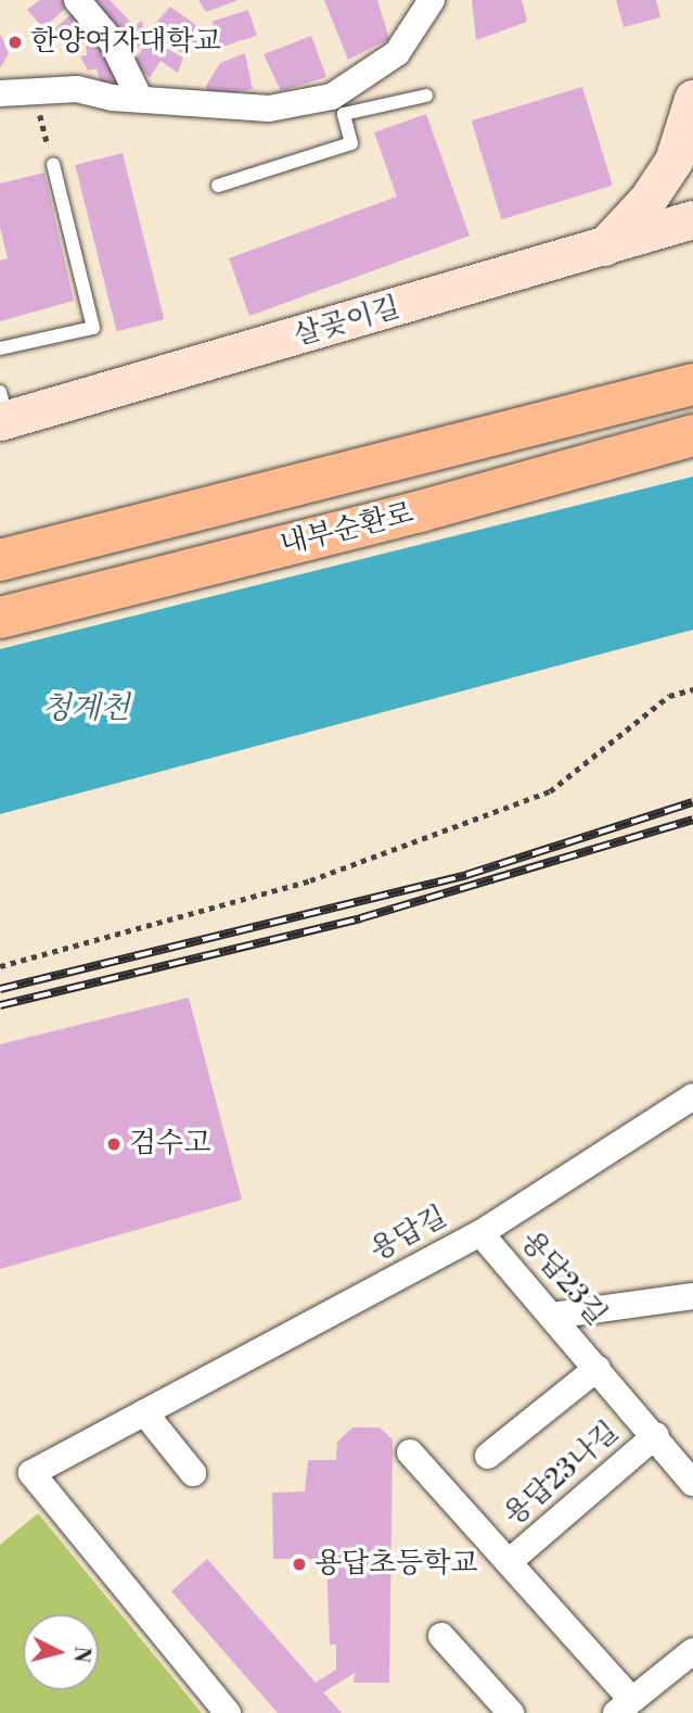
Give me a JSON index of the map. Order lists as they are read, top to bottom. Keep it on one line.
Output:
{"streets":{"highway":["내부순환로"],"main road":["살곶이길"],"street":["용답길","용답23길","용답23나길"]},"crossings":[["용답길","용답23길"],["용답23길","용답23나길"]],"water":["청계천"],"places":["한양여자대학교","검수고","용답초등학교"],"north":"right"}
